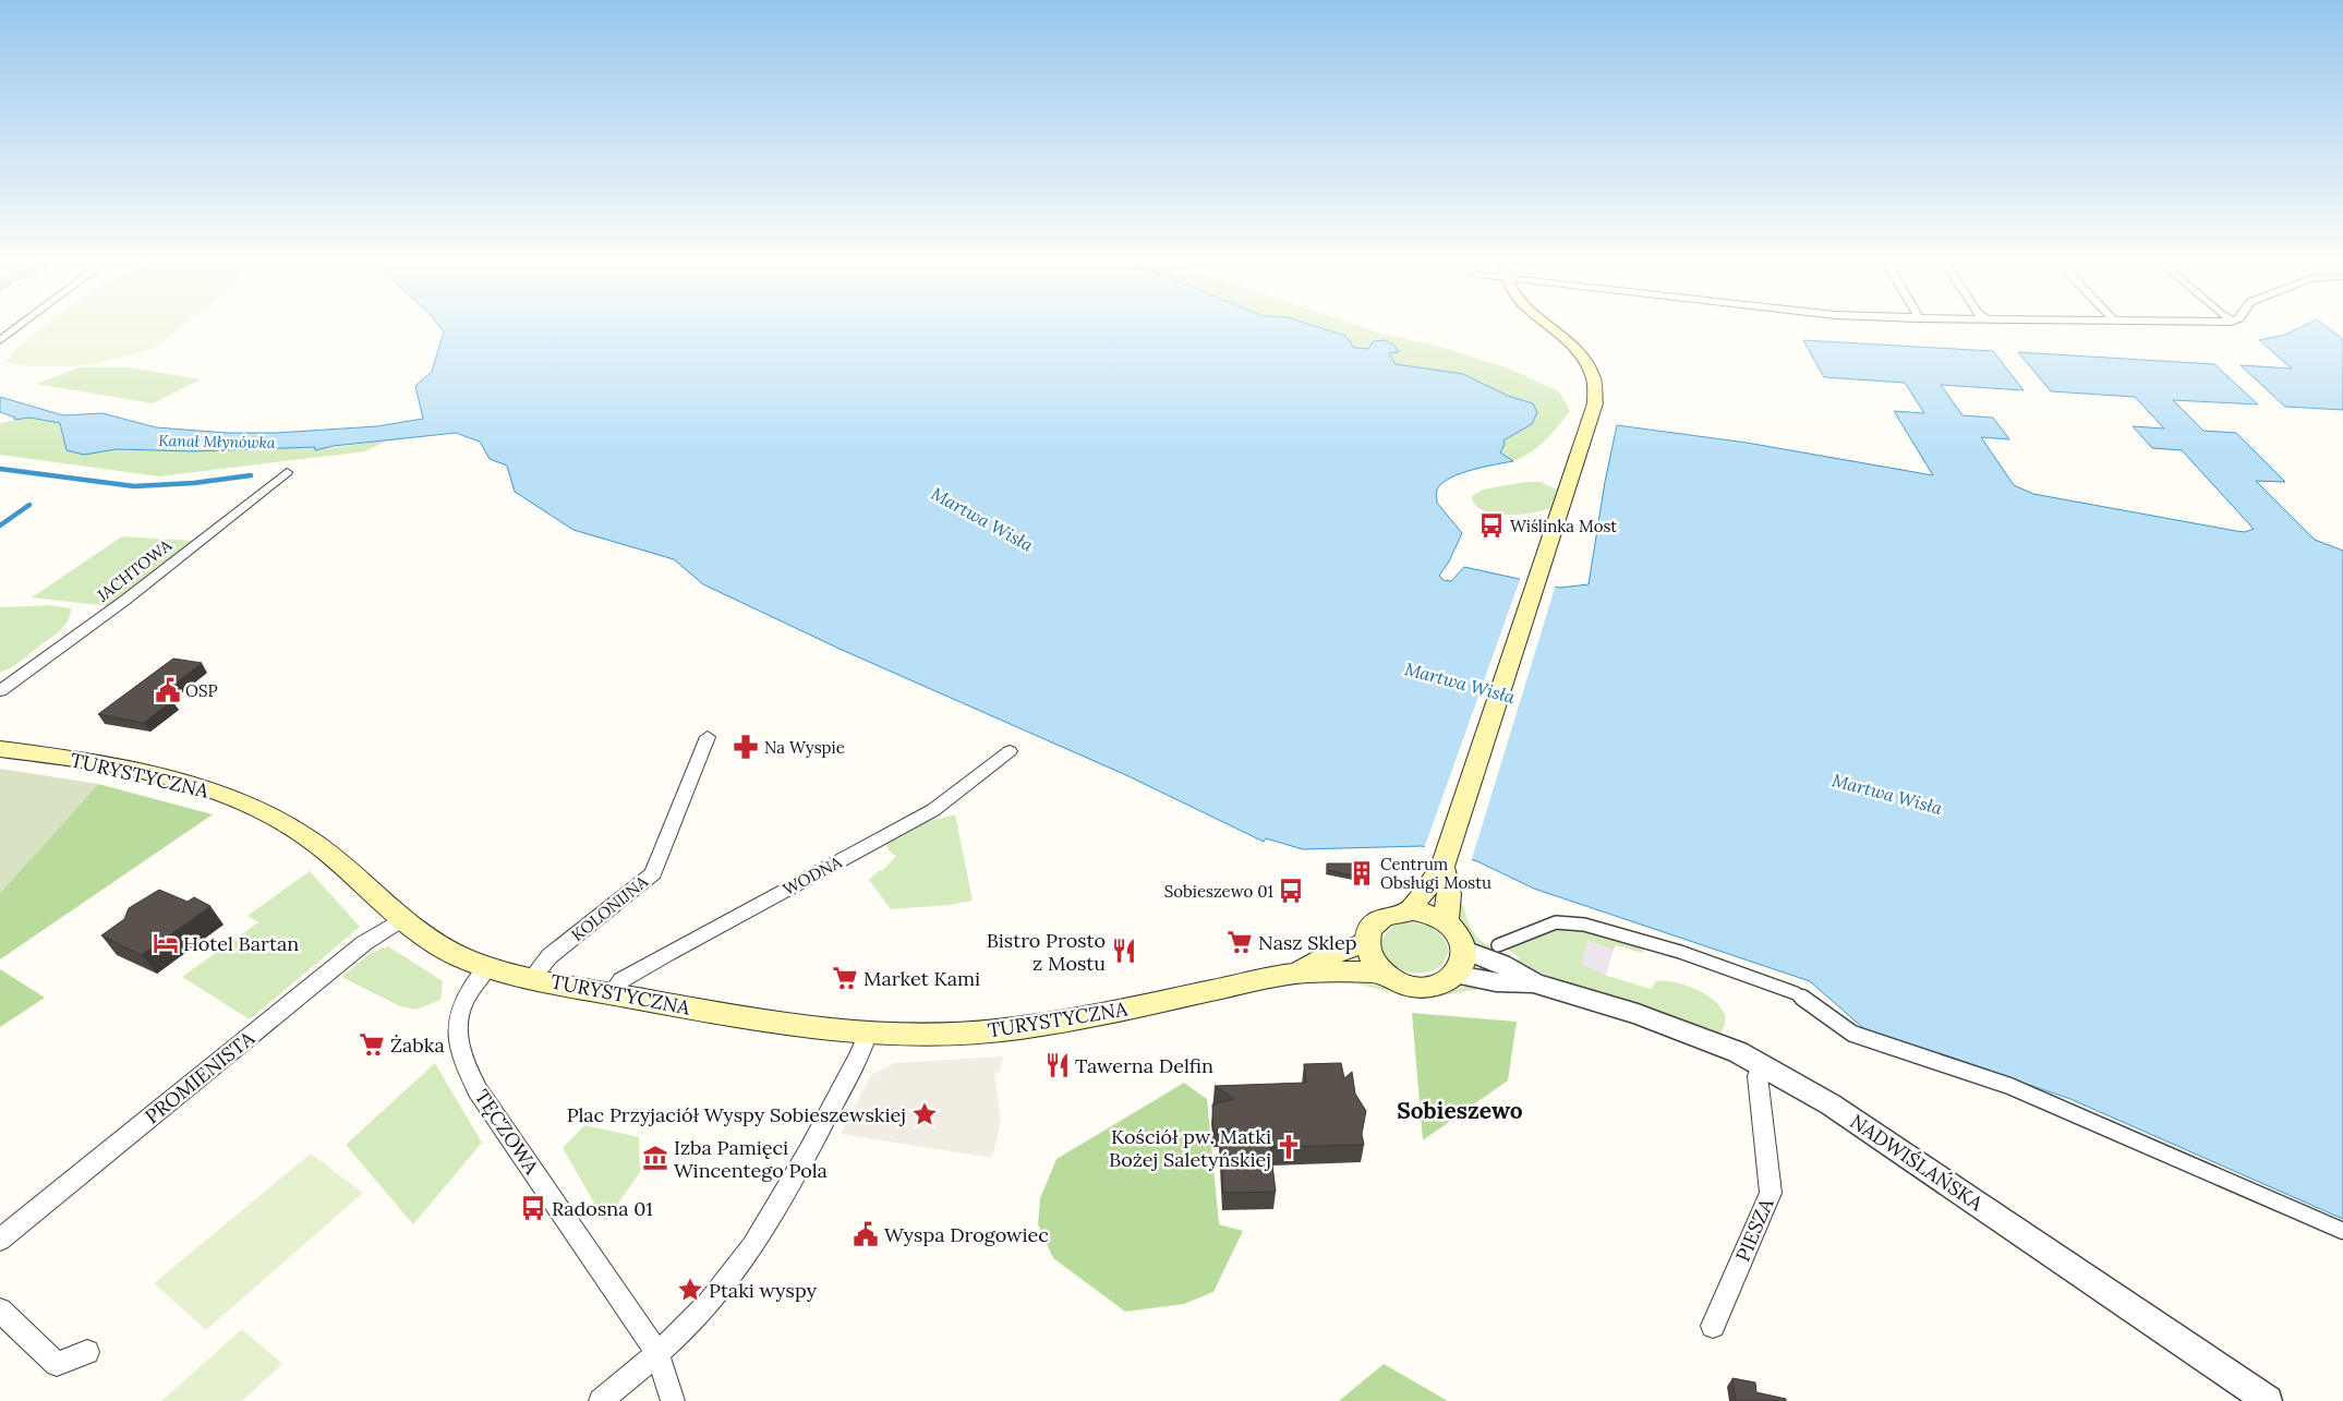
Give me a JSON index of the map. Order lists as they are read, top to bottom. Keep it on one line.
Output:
{"streets":{"main road":["TURYSTYCZNA"],"street":["JACHTOWA","WODNA","KOLONIJNA","PROMIENISTA","TĘCZOWA","NADWIŚLAŃSKA","PIESZA"]},"crossings":[["TURYSTYCZNA","WODNA"],["TURYSTYCZNA","KOLONIJNA"],["TURYSTYCZNA","PROMIENISTA"],["TURYSTYCZNA","TĘCZOWA"],["TURYSTYCZNA","NADWIŚLAŃSKA"],["NADWIŚLAŃSKA","PIESZA"]],"districts":["Sobieszewo"],"water":["Kanał Młynówka","Martwa Wisła"],"places":{"bus stop":["Wiślinka Most","Sobieszewo 01","Radosna 01"],"public building":["OSP","Wyspa Drogowiec"],"pharmacy":["Na Wyspie"],"building":["Centrum Obsługi Mostu"],"supermarket":["Nasz Sklep","Market Kami","Żabka"],"hotel":["Hotel Bartan"],"restaurant":["Bistro Prosto z Mostu","Tawerna Delfin"],"place":["Plac Przyjaciół Wyspy Sobieszewskiej","Ptaki wyspy"],"church":["Kościół pw. Matki Bożej Saletyńskiej"],"museum":["Izba Pamięci Wincentego Pola"]}}
